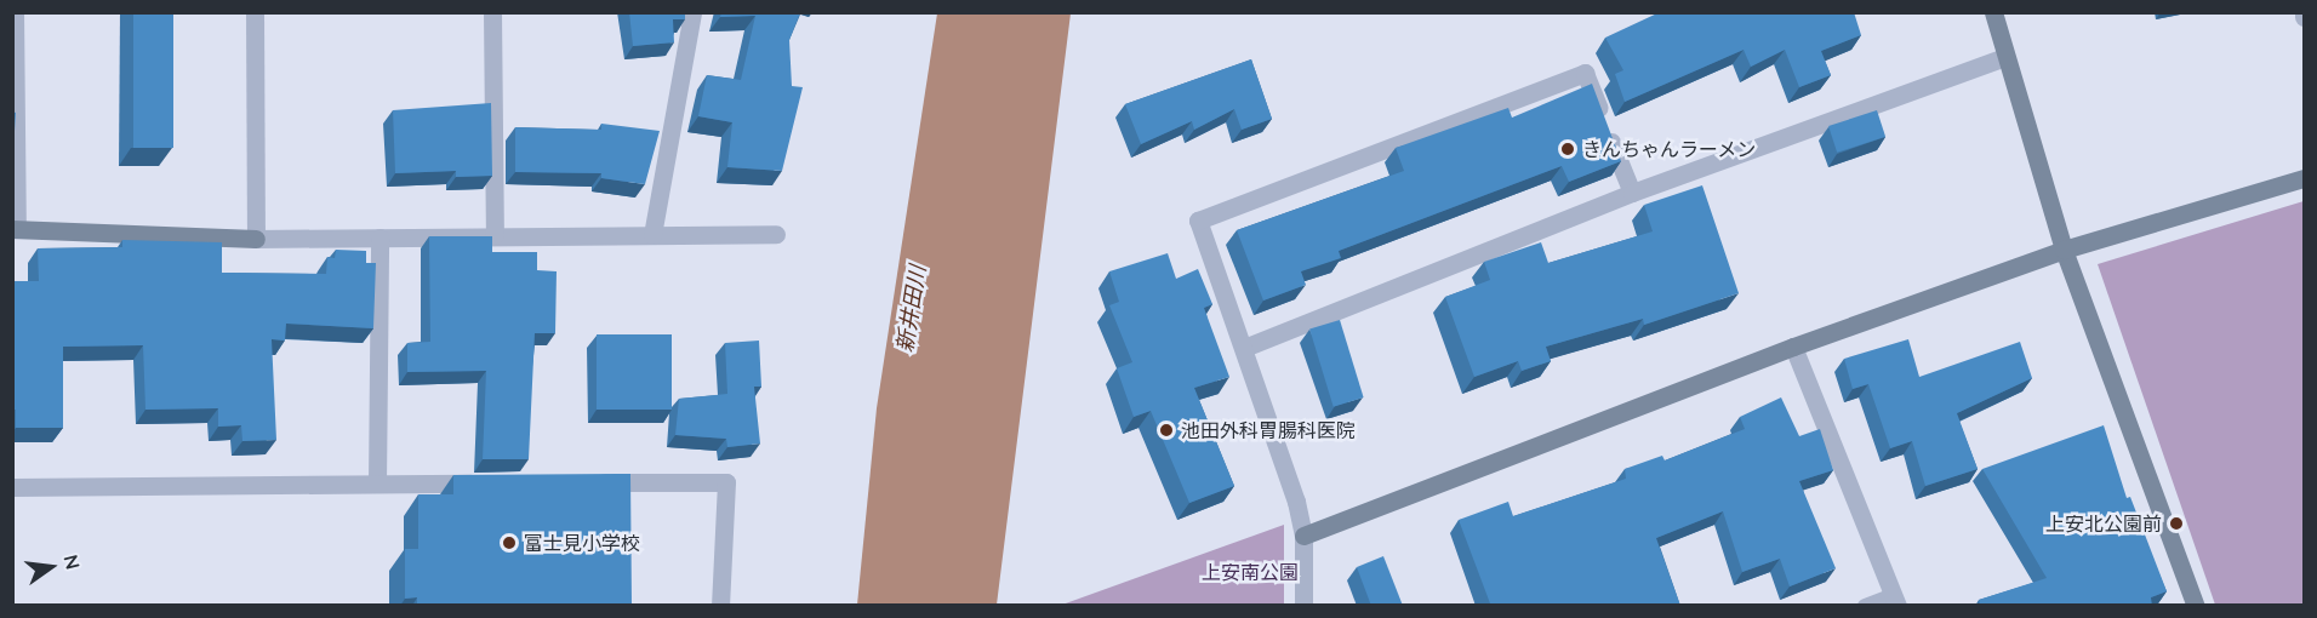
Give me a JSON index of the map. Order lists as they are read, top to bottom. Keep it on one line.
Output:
{"water":["新井田川"],"parks":["上安南公園"],"places":["きんちゃんラーメン","池田外科胃腸科医院","上安北公園前","富士見小学校"],"north":"right"}
